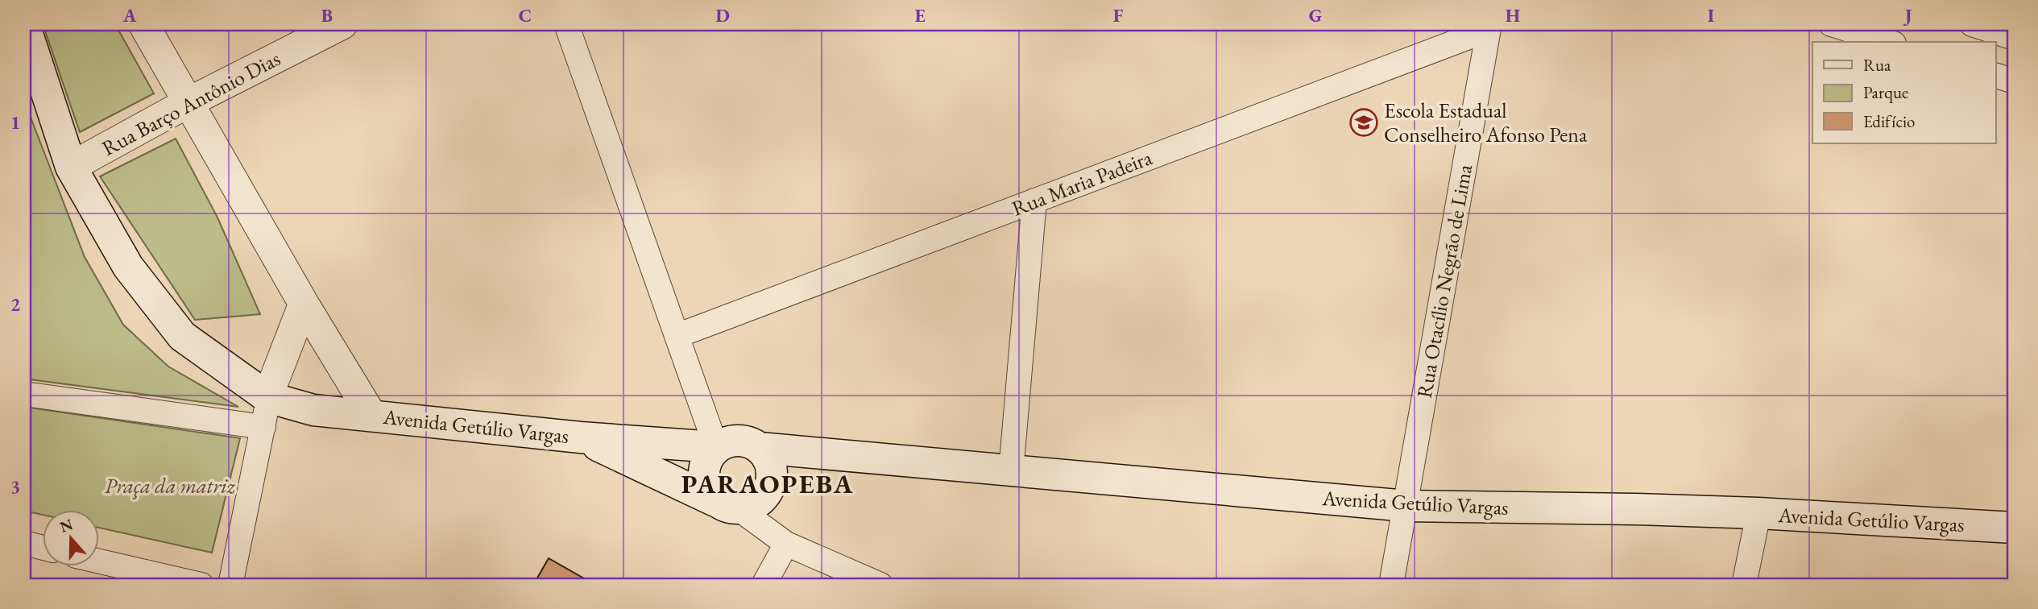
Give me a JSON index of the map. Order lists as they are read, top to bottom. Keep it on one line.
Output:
{"streets":{"main road":["Avenida Getúlio Vargas"],"street":["Rua Barço Antônio Dias","Rua Maria Padeira","Rua Otacílio Negrão de Lima"]},"crossings":[["Rua Barço Antônio Dias","Avenida Getúlio Vargas"],["Rua Maria Padeira","Rua Otacílio Negrão de Lima"],["Rua Otacílio Negrão de Lima","Avenida Getúlio Vargas"]],"districts":["PARAOPEBA"],"parks":["Praça da matriz"],"places":{"school or university":["Escola Estadual Conselheiro Afonso Pena"]},"legend":["Rua","Parque","Edifício"],"north":"top","grid":{"columns":["A","B","C","D","E","F","G","H","I","J"],"rows":["1","2","3"]}}
